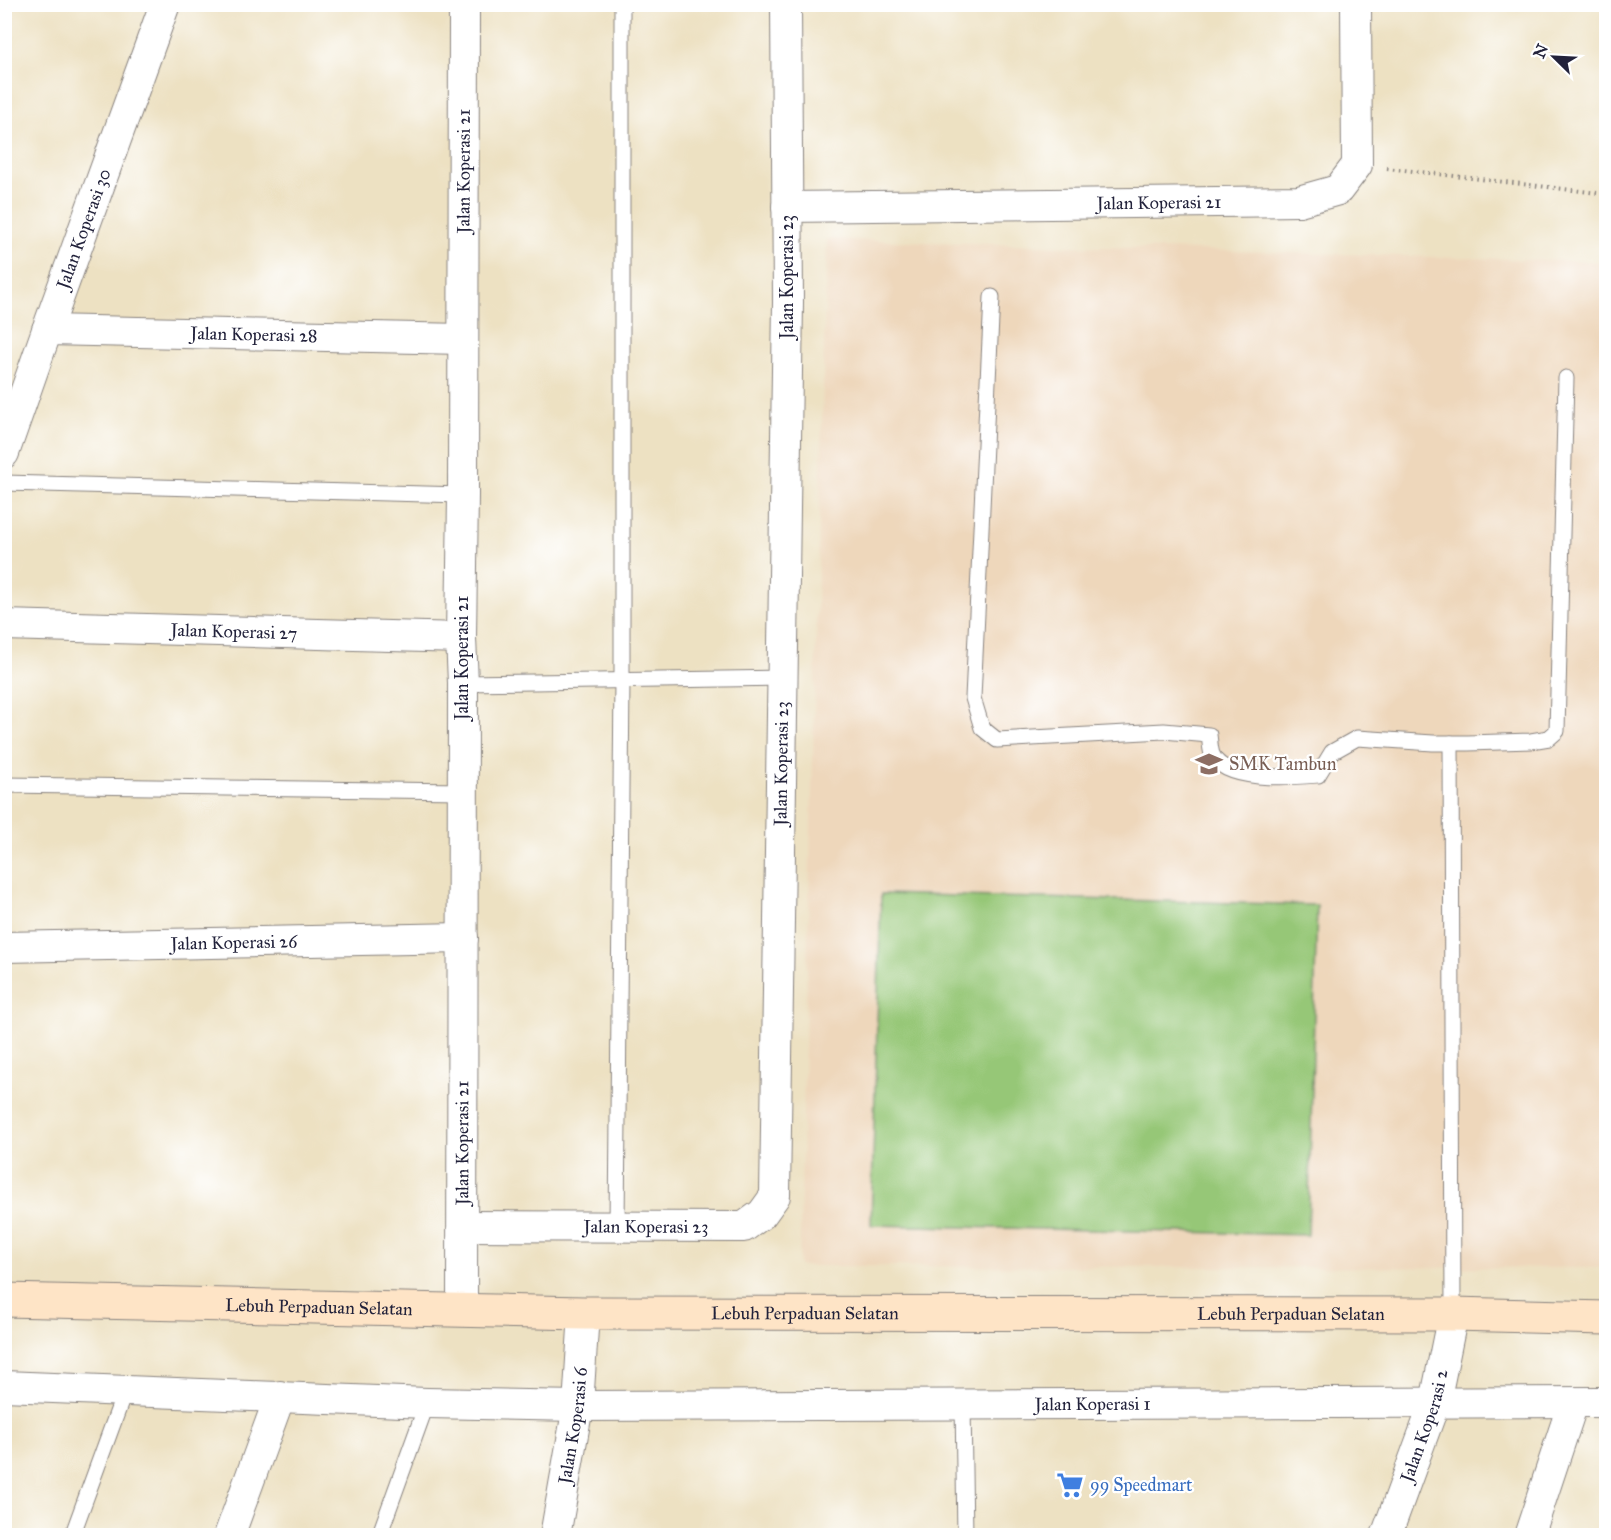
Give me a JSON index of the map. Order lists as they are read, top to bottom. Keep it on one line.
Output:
{"streets":{"street":["Jalan Koperasi 21","Jalan Koperasi 30","Jalan Koperasi 23","Jalan Koperasi 28","Jalan Koperasi 27","Jalan Koperasi 26","Lebuh Perpaduan Selatan","Jalan Koperasi 1","Jalan Koperasi 6","Jalan Koperasi 2"]},"crossings":[["Jalan Koperasi 21","Jalan Koperasi 23"],["Jalan Koperasi 21","Jalan Koperasi 28"],["Jalan Koperasi 21","Jalan Koperasi 27"],["Jalan Koperasi 21","Jalan Koperasi 26"],["Jalan Koperasi 21","Lebuh Perpaduan Selatan"],["Jalan Koperasi 30","Jalan Koperasi 28"],["Lebuh Perpaduan Selatan","Jalan Koperasi 6"],["Lebuh Perpaduan Selatan","Jalan Koperasi 2"],["Jalan Koperasi 1","Jalan Koperasi 6"],["Jalan Koperasi 1","Jalan Koperasi 2"]],"places":{"school or university":["SMK Tambun"],"supermarket":["99 Speedmart"]},"north":"top left"}
